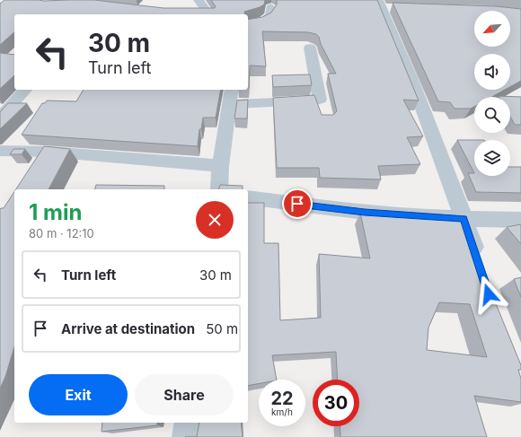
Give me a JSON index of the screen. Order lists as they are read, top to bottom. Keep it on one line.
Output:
{"north":"bottom left","page":{"turn":["30 m","Turn left"],"heading":["1 min","80 m · 12:10"],"list":[{"name":"Turn left","value":"30 m"},{"name":"Arrive at destination","value":"50 m"}],"buttons":["Exit","Share"],"speed":"22 km/h","limit":"30"}}
